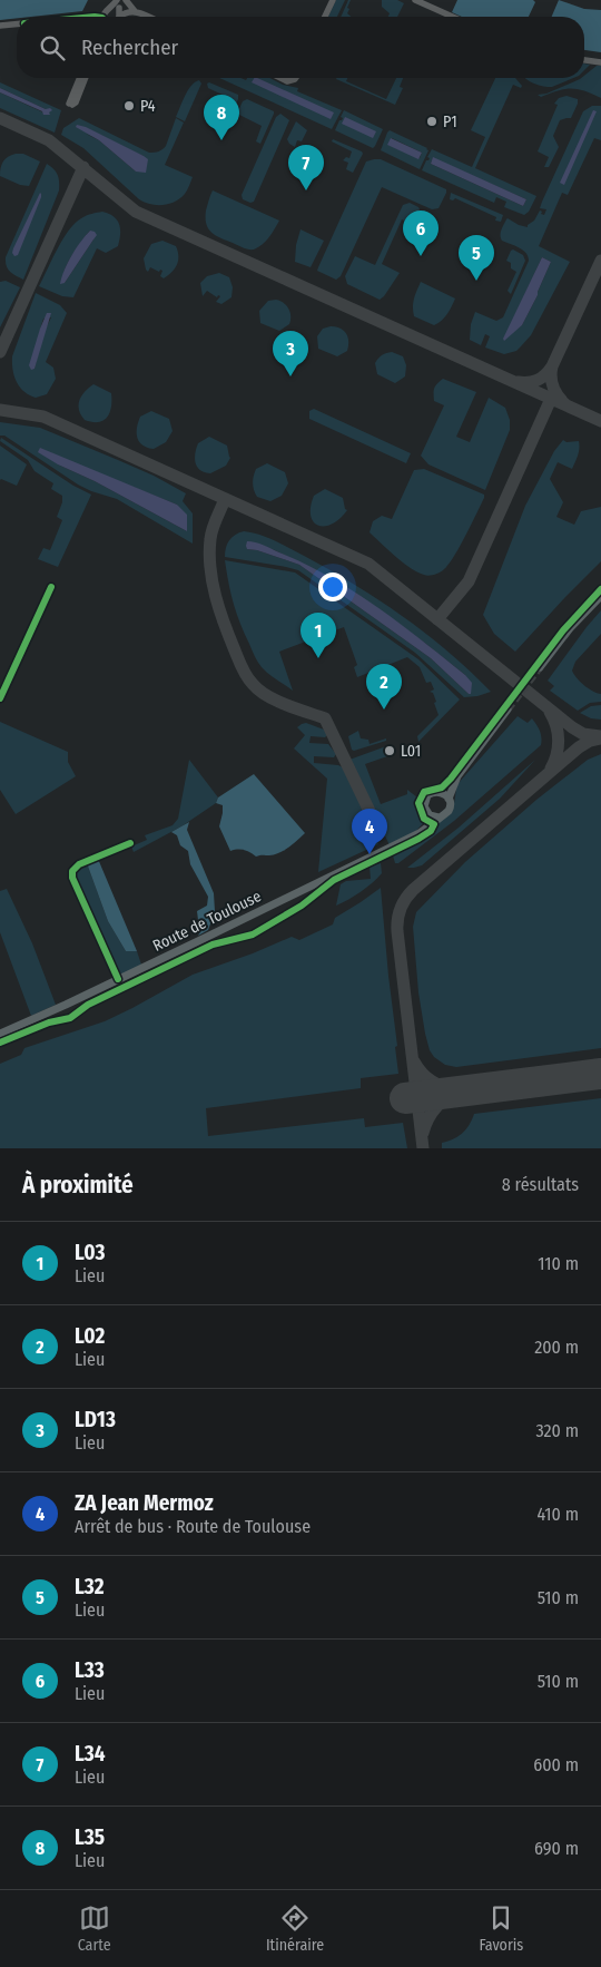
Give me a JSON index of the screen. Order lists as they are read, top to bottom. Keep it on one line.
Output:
{"streets":{"main road":["Route de Toulouse"]},"places":["P4","P1","L01"],"page":{"search":"Rechercher","pins":["8","7","6","5","3","1","2","4"],"heading":["À proximité","8 résultats"],"list":[{"mark":"1","name":"L03","note":"Lieu","value":"110 m"},{"mark":"2","name":"L02","note":"Lieu","value":"200 m"},{"mark":"3","name":"LD13","note":"Lieu","value":"320 m"},{"mark":"4","name":"ZA Jean Mermoz","note":"Arrêt de bus · Route de Toulouse","value":"410 m"},{"mark":"5","name":"L32","note":"Lieu","value":"510 m"},{"mark":"6","name":"L33","note":"Lieu","value":"510 m"},{"mark":"7","name":"L34","note":"Lieu","value":"600 m"},{"mark":"8","name":"L35","note":"Lieu","value":"690 m"}],"nav":["Carte","Itinéraire","Favoris"]}}
